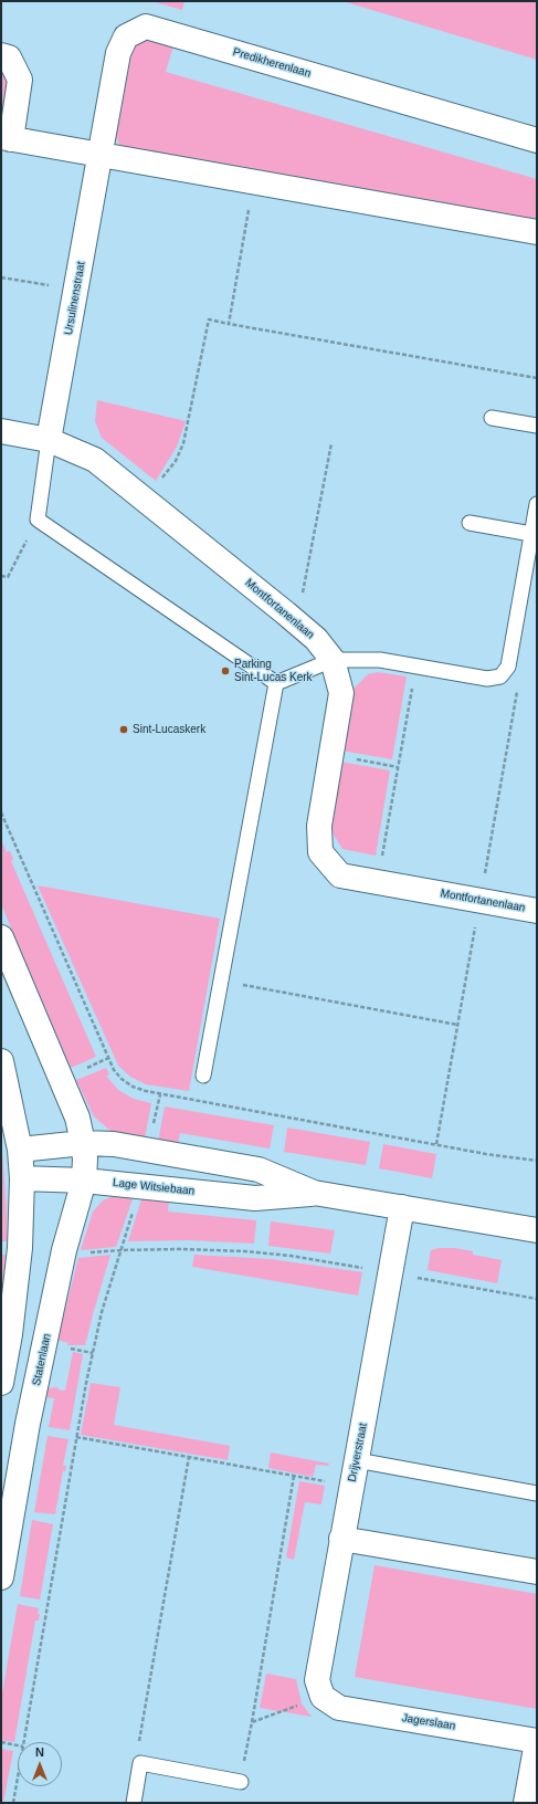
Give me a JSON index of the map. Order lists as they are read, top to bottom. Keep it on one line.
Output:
{"streets":{"street":["Predikherenlaan","Ursulinenstraat","Montfortanenlaan","Lage Witsiebaan","Statenlaan","Drijverstraat","Jagerslaan"]},"crossings":[["Predikherenlaan","Ursulinenstraat"],["Ursulinenstraat","Montfortanenlaan"],["Lage Witsiebaan","Statenlaan"],["Lage Witsiebaan","Drijverstraat"],["Drijverstraat","Jagerslaan"]],"places":["Parking Sint-Lucas Kerk","Sint-Lucaskerk"],"north":"top"}
